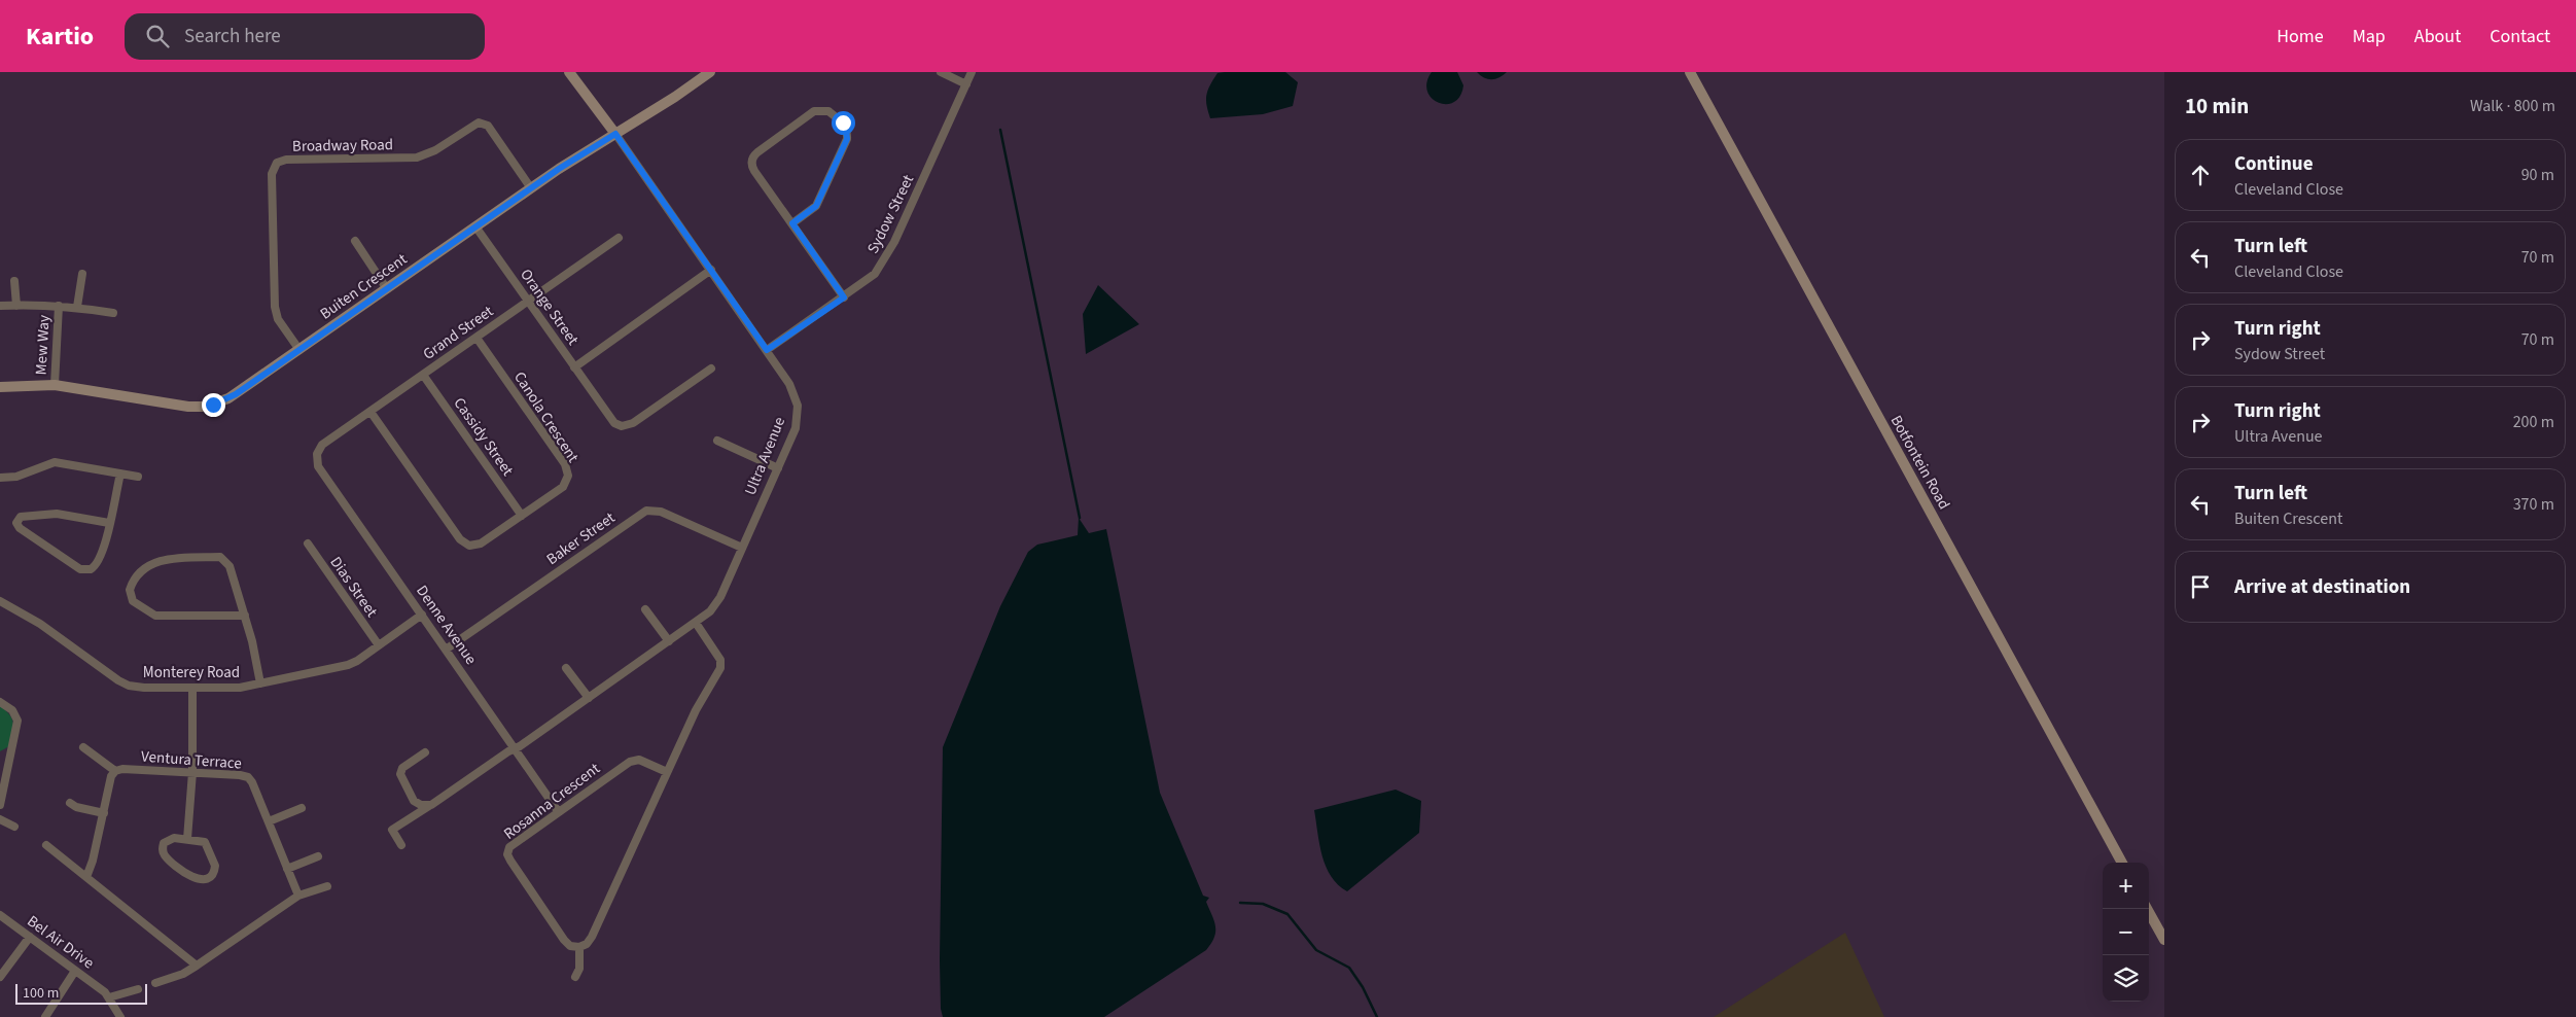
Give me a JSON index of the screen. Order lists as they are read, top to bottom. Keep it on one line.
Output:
{"streets":{"main road":["Buiten Crescent","Ultra Avenue","Botfontein Road"],"street":["Broadway Road","Sydow Street","Orange Street","Grand Street","Mew Way","Canola Crescent","Cassidy Street","Baker Street","Dias Street","Denne Avenue","Monterey Road","Ventura Terrace","Rosanna Crescent","Bel Air Drive"]},"crossings":[["Broadway Road","Buiten Crescent"],["Sydow Street","Ultra Avenue"],["Buiten Crescent","Orange Street"],["Buiten Crescent","Mew Way"],["Buiten Crescent","Ultra Avenue"],["Orange Street","Grand Street"],["Orange Street","Ultra Avenue"],["Grand Street","Canola Crescent"],["Grand Street","Cassidy Street"],["Grand Street","Denne Avenue"],["Canola Crescent","Cassidy Street"],["Ultra Avenue","Baker Street"],["Ultra Avenue","Denne Avenue"],["Baker Street","Denne Avenue"],["Dias Street","Monterey Road"],["Denne Avenue","Monterey Road"],["Denne Avenue","Rosanna Crescent"]],"scale_bar":"100 m","page":{"header":"Kartio","search":"Search here","nav":["Home","Map","About","Contact"],"heading":["10 min","Walk · 800 m"],"list":[["Continue","Cleveland Close","90 m"],["Turn left","Cleveland Close","70 m"],["Turn right","Sydow Street","70 m"],["Turn right","Ultra Avenue","200 m"],["Turn left","Buiten Crescent","370 m"],"Arrive at destination"],"map_buttons":["+","−"],"scale":"100 m"}}
